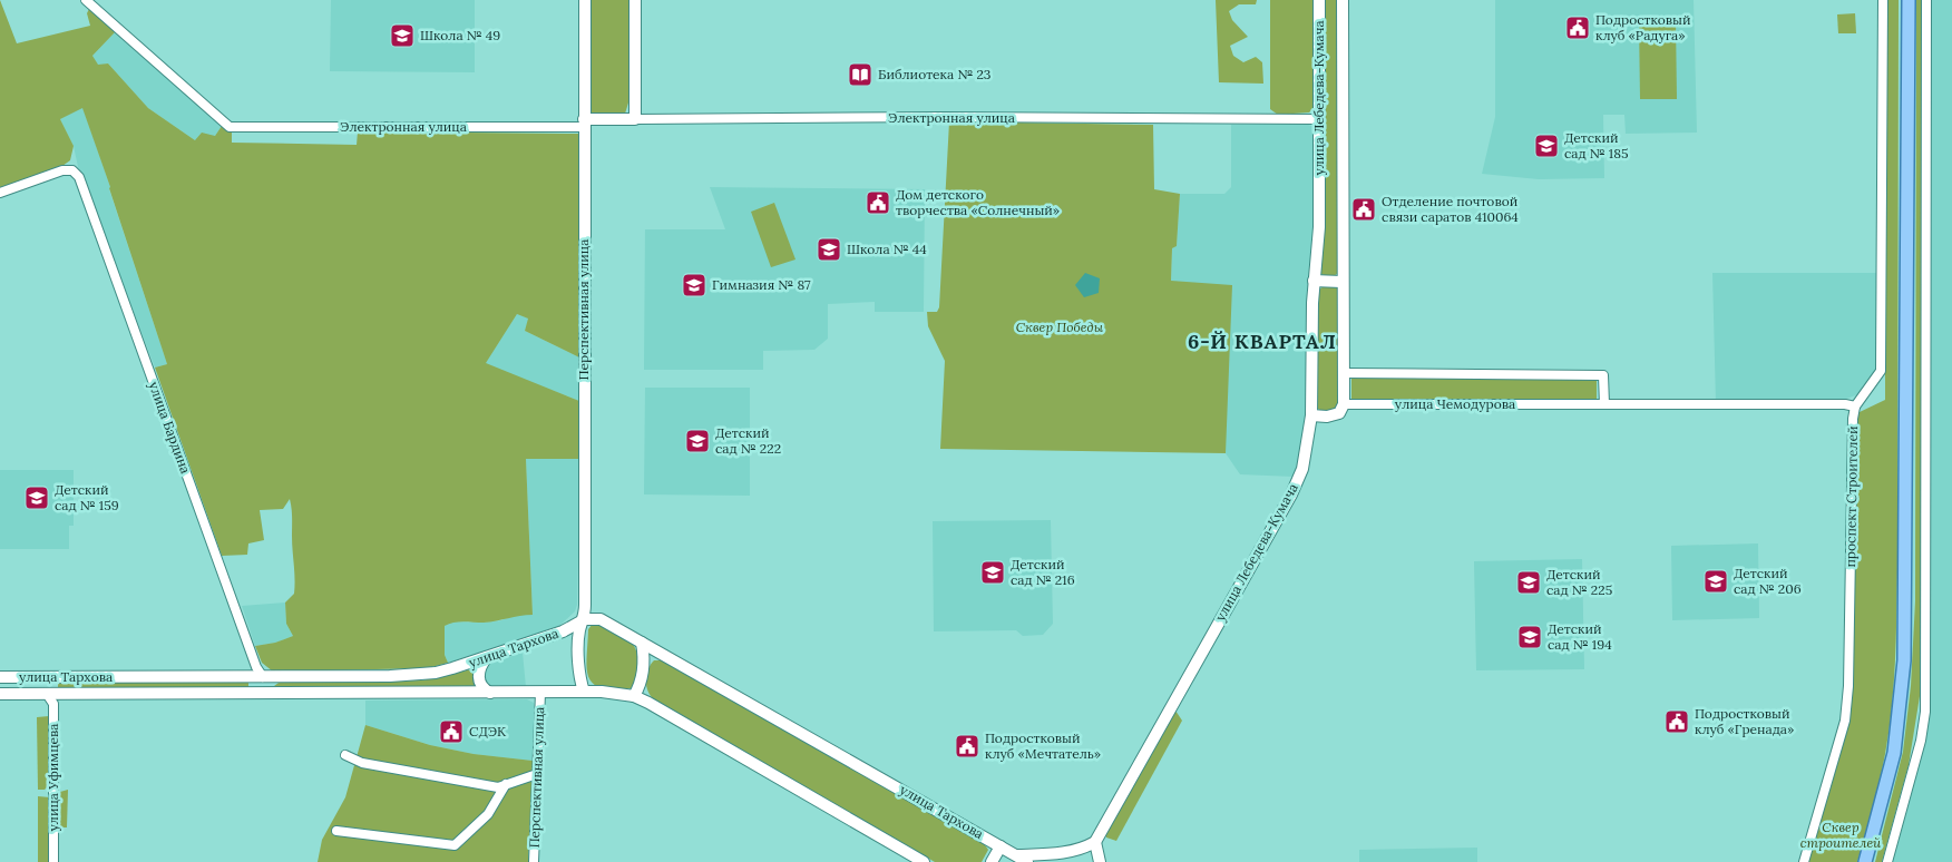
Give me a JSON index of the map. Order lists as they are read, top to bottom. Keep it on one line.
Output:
{"streets":{"main road":["улица Лебедева-Кумача","Электронная улица","Перспективная улица","улица Чемодурова","улица Тархова"],"street":["улица Бардина","проспект Строителей","улица Уфимцева"]},"crossings":[["улица Лебедева-Кумача","Электронная улица"],["улица Лебедева-Кумача","улица Чемодурова"],["Электронная улица","Перспективная улица"],["Перспективная улица","улица Тархова"],["улица Чемодурова","проспект Строителей"],["улица Бардина","улица Тархова"],["улица Тархова","улица Уфимцева"]],"districts":["6-Й КВАРТАЛ"],"parks":["Сквер Победы","Cквер cтроителей"],"places":{"public building":["Подростковый клуб «Радуга»","Дом детского творчества «Солнечный»","Отделение почтовой связи саратов 410064","Подростковый клуб «Гренада»","СДЭК","Подростковый клуб «Мечтатель»"],"school or university":["Школа № 49","Детский сад № 185","Школа № 44","Гимназия № 87","Детский сад № 222","Детский сад № 159","Детский сад № 216","Детский сад № 206","Детский сад № 225","Детский сад № 194"],"library":["Библиотека № 23"]}}
